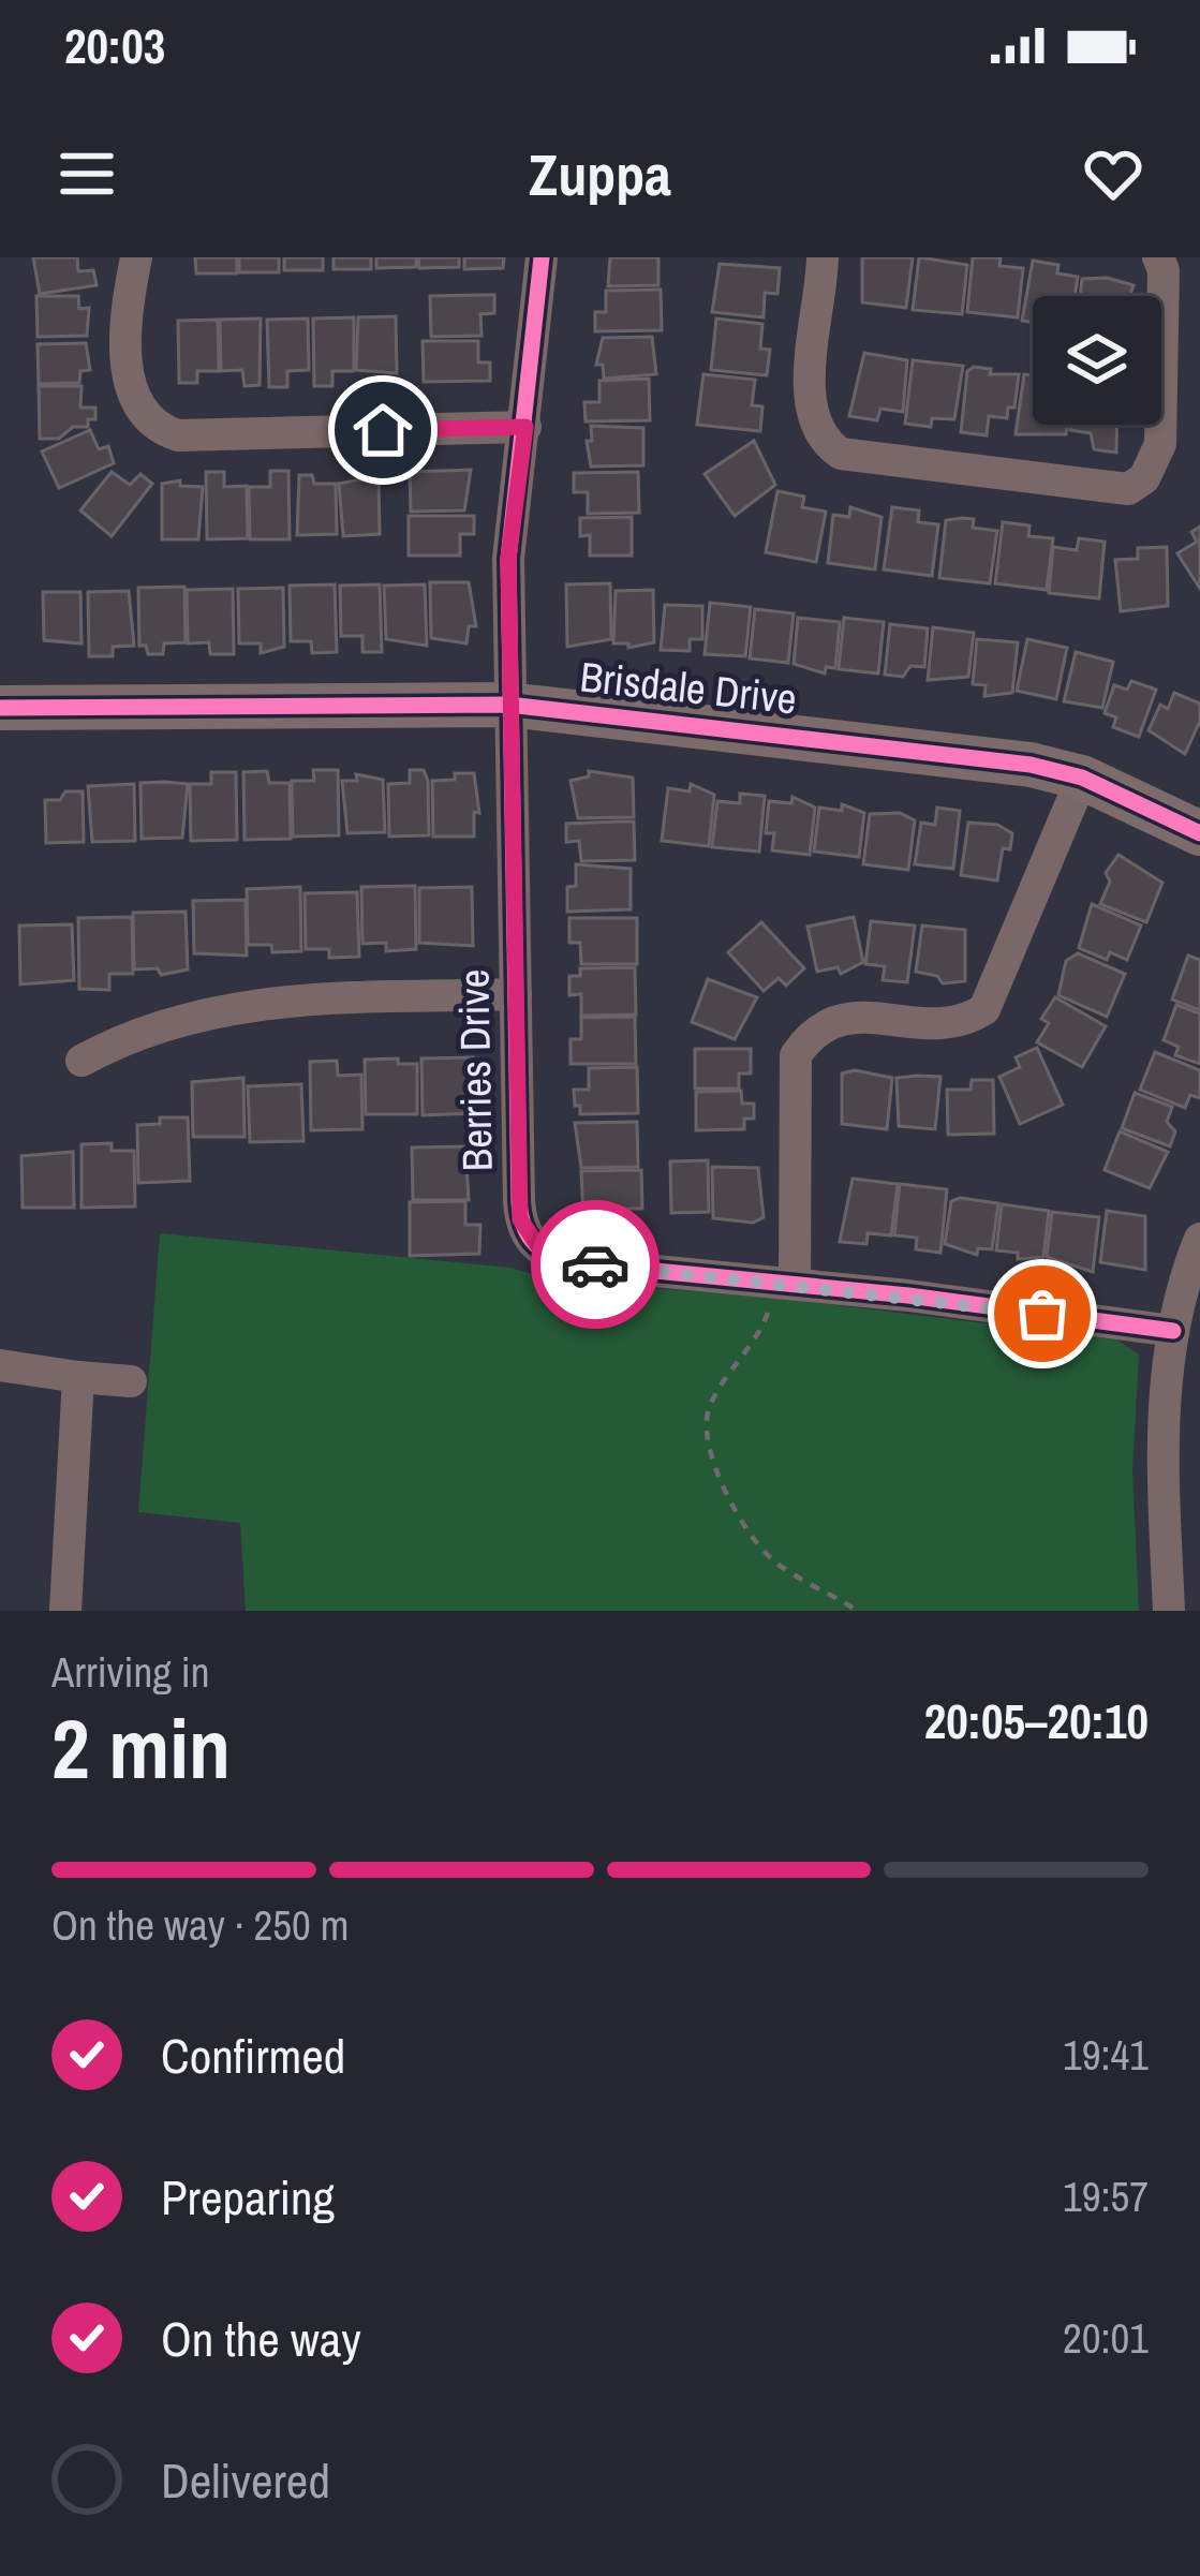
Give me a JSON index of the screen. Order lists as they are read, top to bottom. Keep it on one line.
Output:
{"streets":{"street":["Brisdale Drive","Berries Drive"]},"crossings":[["Brisdale Drive","Berries Drive"]],"page":{"status":"20:03","header":"Zuppa","heading":["2 min","Arriving in","20:05–20:10"],"bar":"On the way · 250 m","list":[["Confirmed","19:41"],["Preparing","19:57"],["On the way","20:01"],"Delivered"]}}
